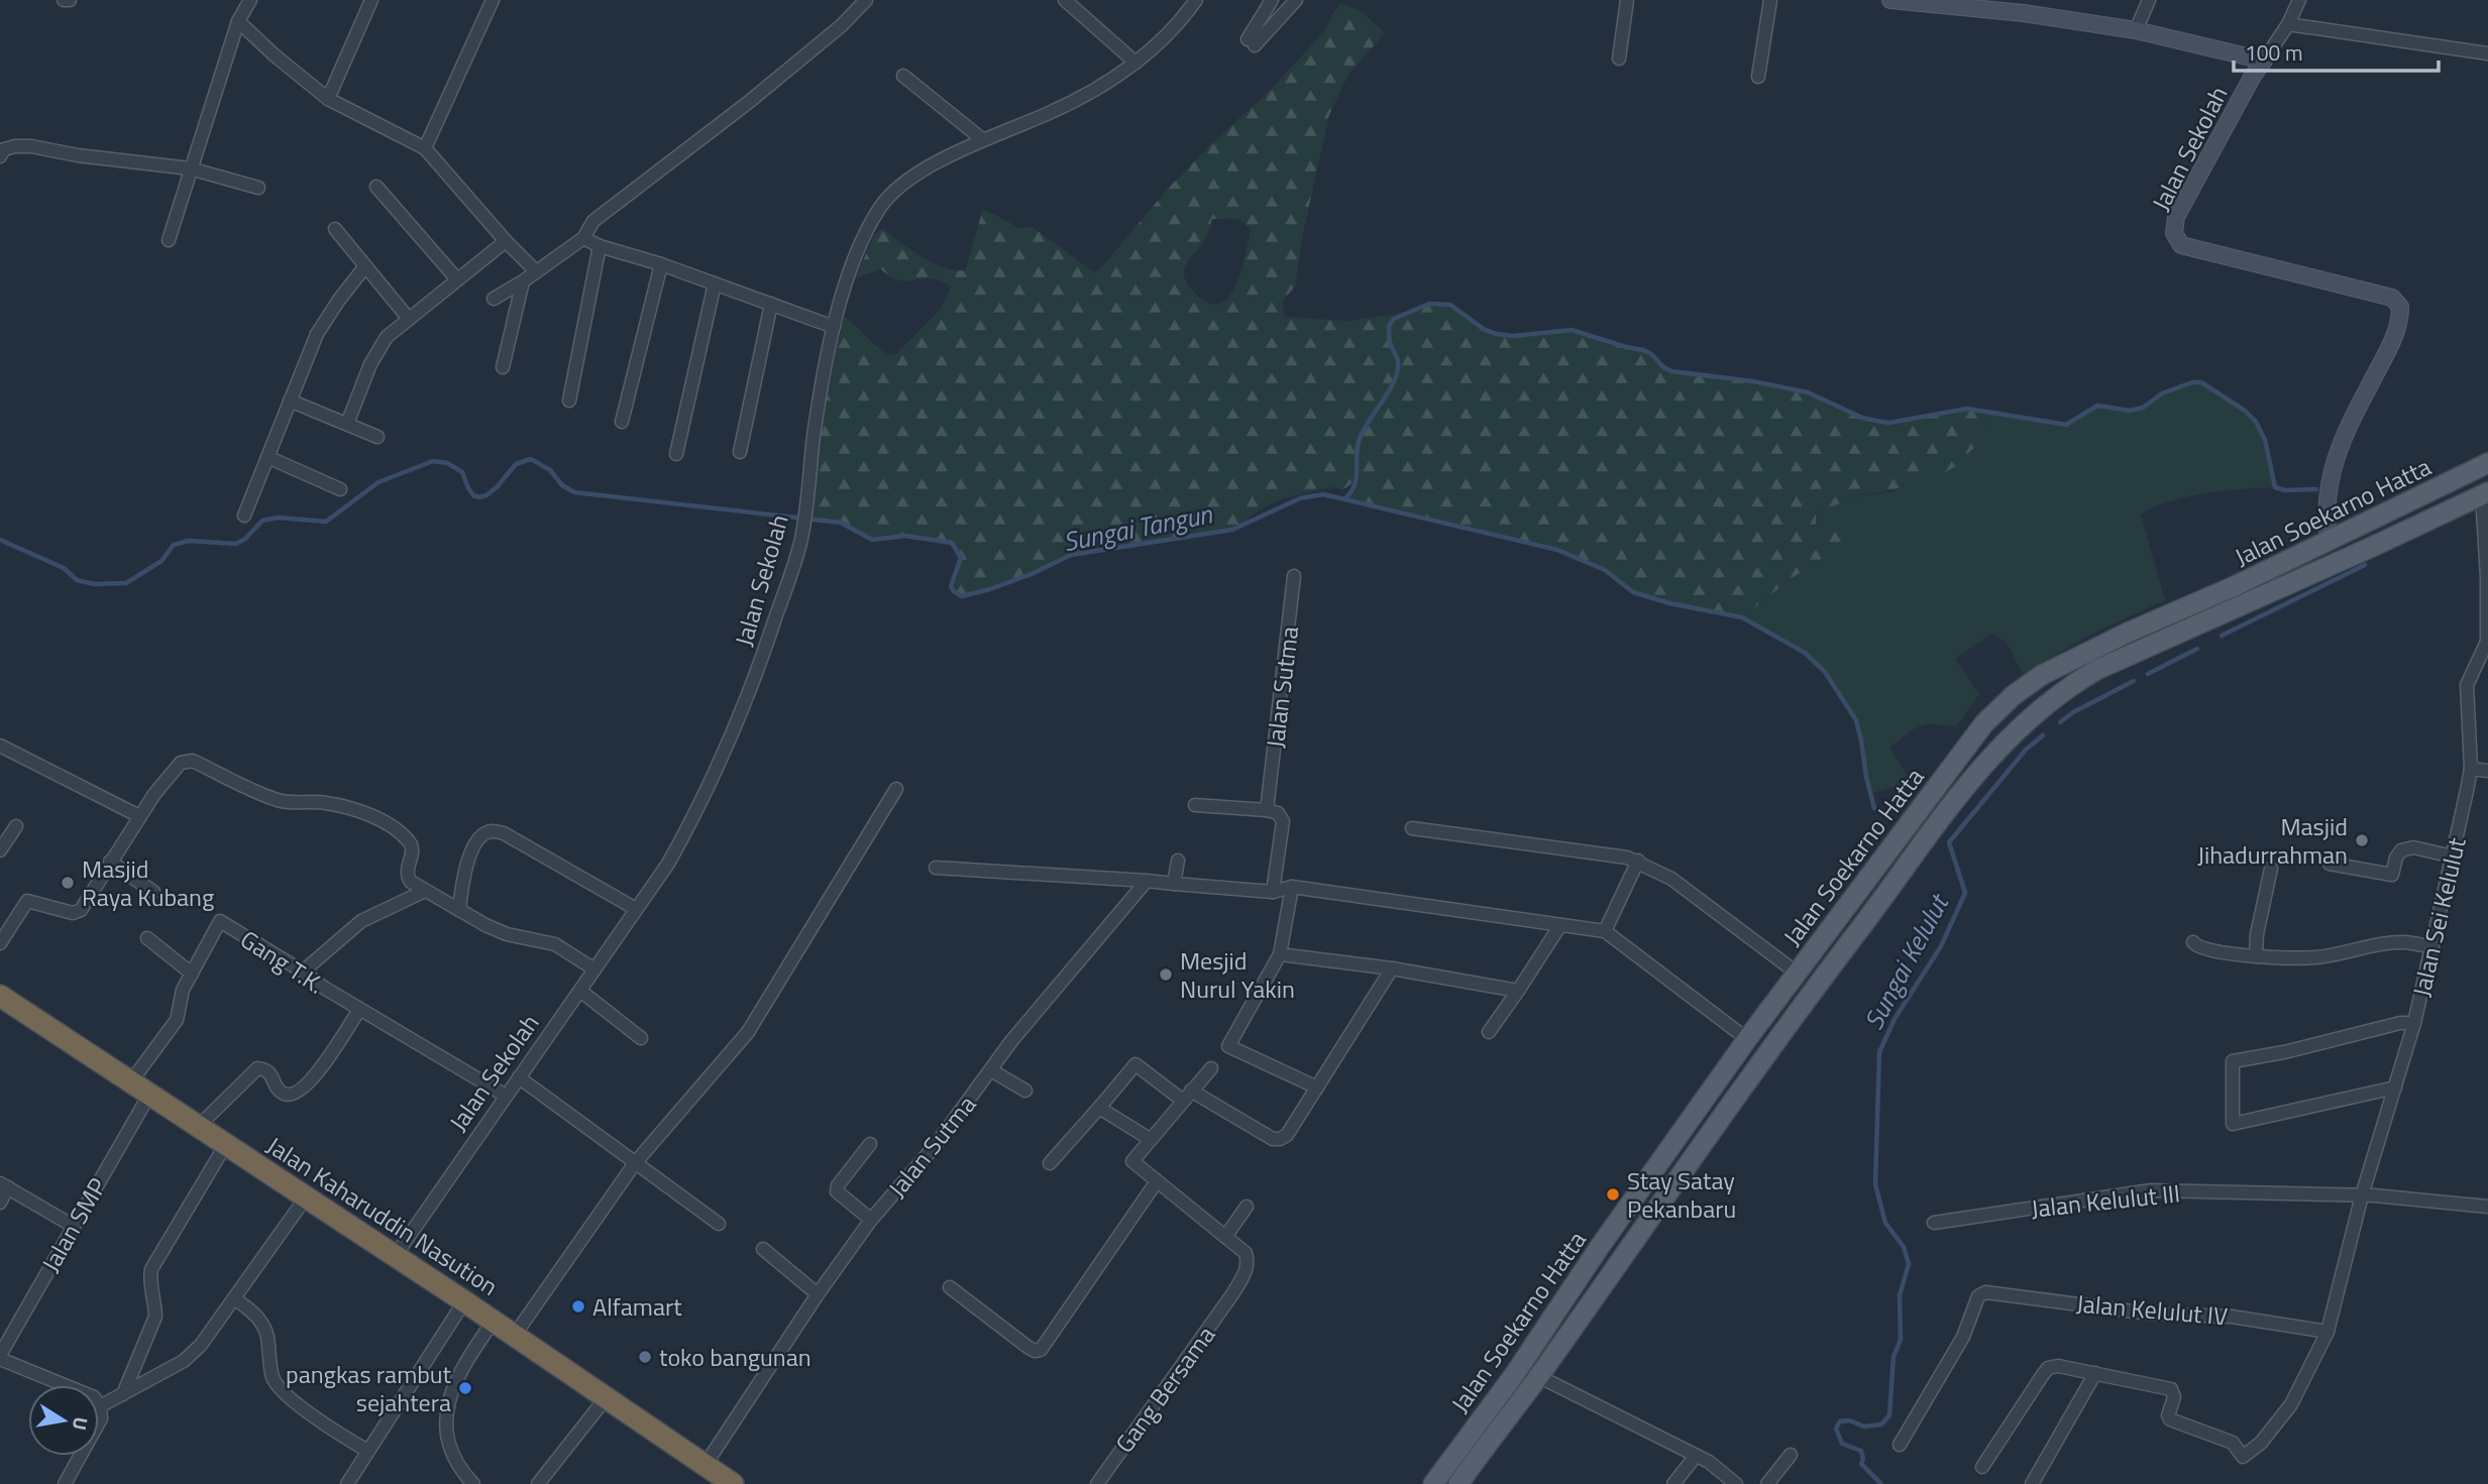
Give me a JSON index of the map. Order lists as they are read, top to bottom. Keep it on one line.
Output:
{"streets":{"highway":["Jalan Kaharuddin Nasution"],"main road":["Jalan Soekarno Hatta"],"street":["Jalan Sekolah","Jalan Sutma","Jalan Sei Kelulut","Gang T.K.","Jalan Kelulut III","Jalan SMP","Jalan Kelulut IV","Gang Bersama"]},"crossings":[["Jalan Sekolah","Jalan Soekarno Hatta"],["Jalan Sekolah","Gang T.K."],["Jalan Sekolah","Jalan Kaharuddin Nasution"],["Jalan Soekarno Hatta","Jalan Sei Kelulut"],["Jalan Sutma","Jalan Kaharuddin Nasution"],["Jalan Sei Kelulut","Jalan Kelulut III"],["Jalan Sei Kelulut","Jalan Kelulut IV"],["Gang T.K.","Jalan Kaharuddin Nasution"],["Jalan Kaharuddin Nasution","Jalan SMP"]],"water":["Sungai Tangun","Sungai Kelulut"],"places":["Masjid Jihadurrahman","Masjid Raya Kubang","Mesjid Nurul Yakin","Stay Satay Pekanbaru","Alfamart","toko bangunan","pangkas rambut sejahtera"],"scale_bar":"100 m","north":"right"}
